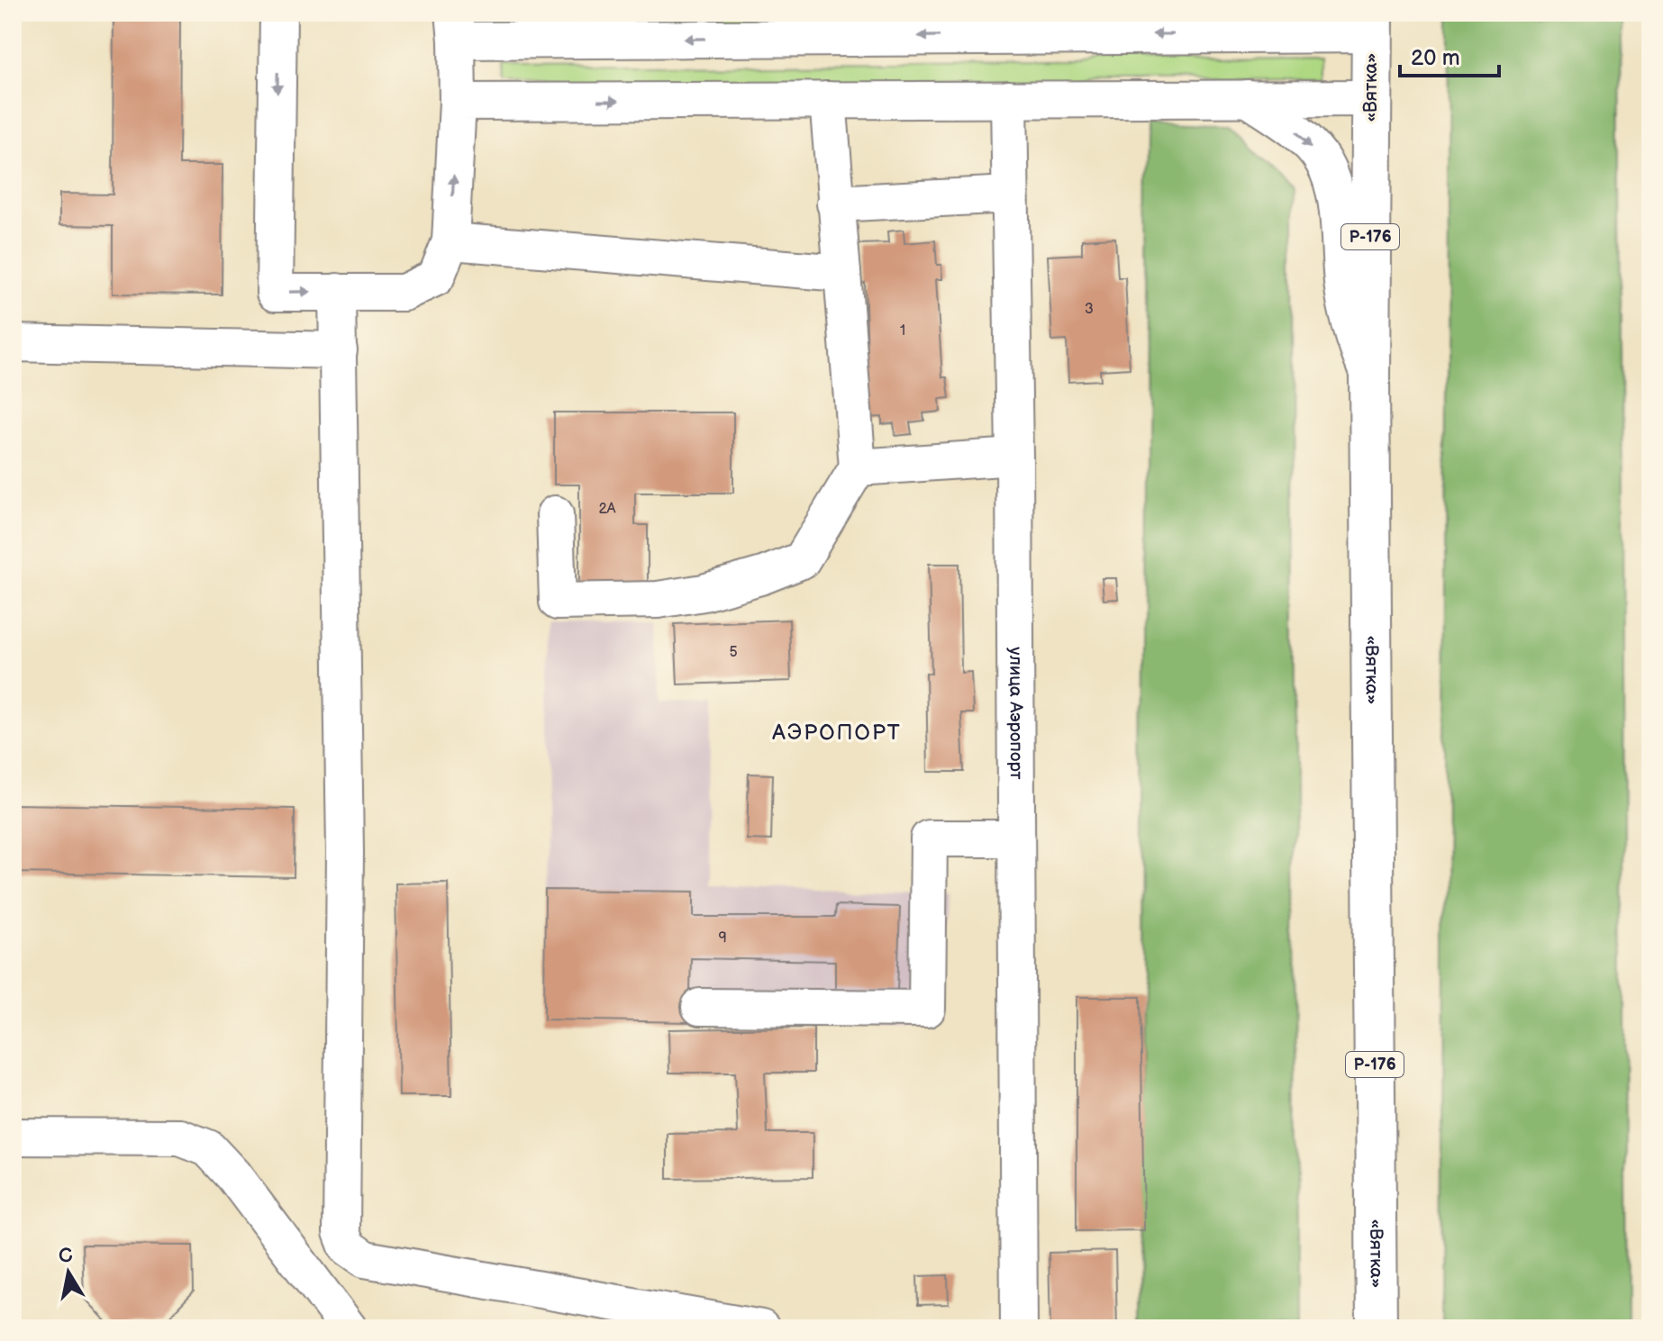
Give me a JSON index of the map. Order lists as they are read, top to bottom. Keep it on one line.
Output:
{"streets":{"main road":["«Вятка»","Р-176"],"street":["улица Аэропорт"]},"districts":["АЭРОПОРТ"],"house_numbers":["3","1","2А","5","9"],"scale_bar":"20 m","north":"top"}
